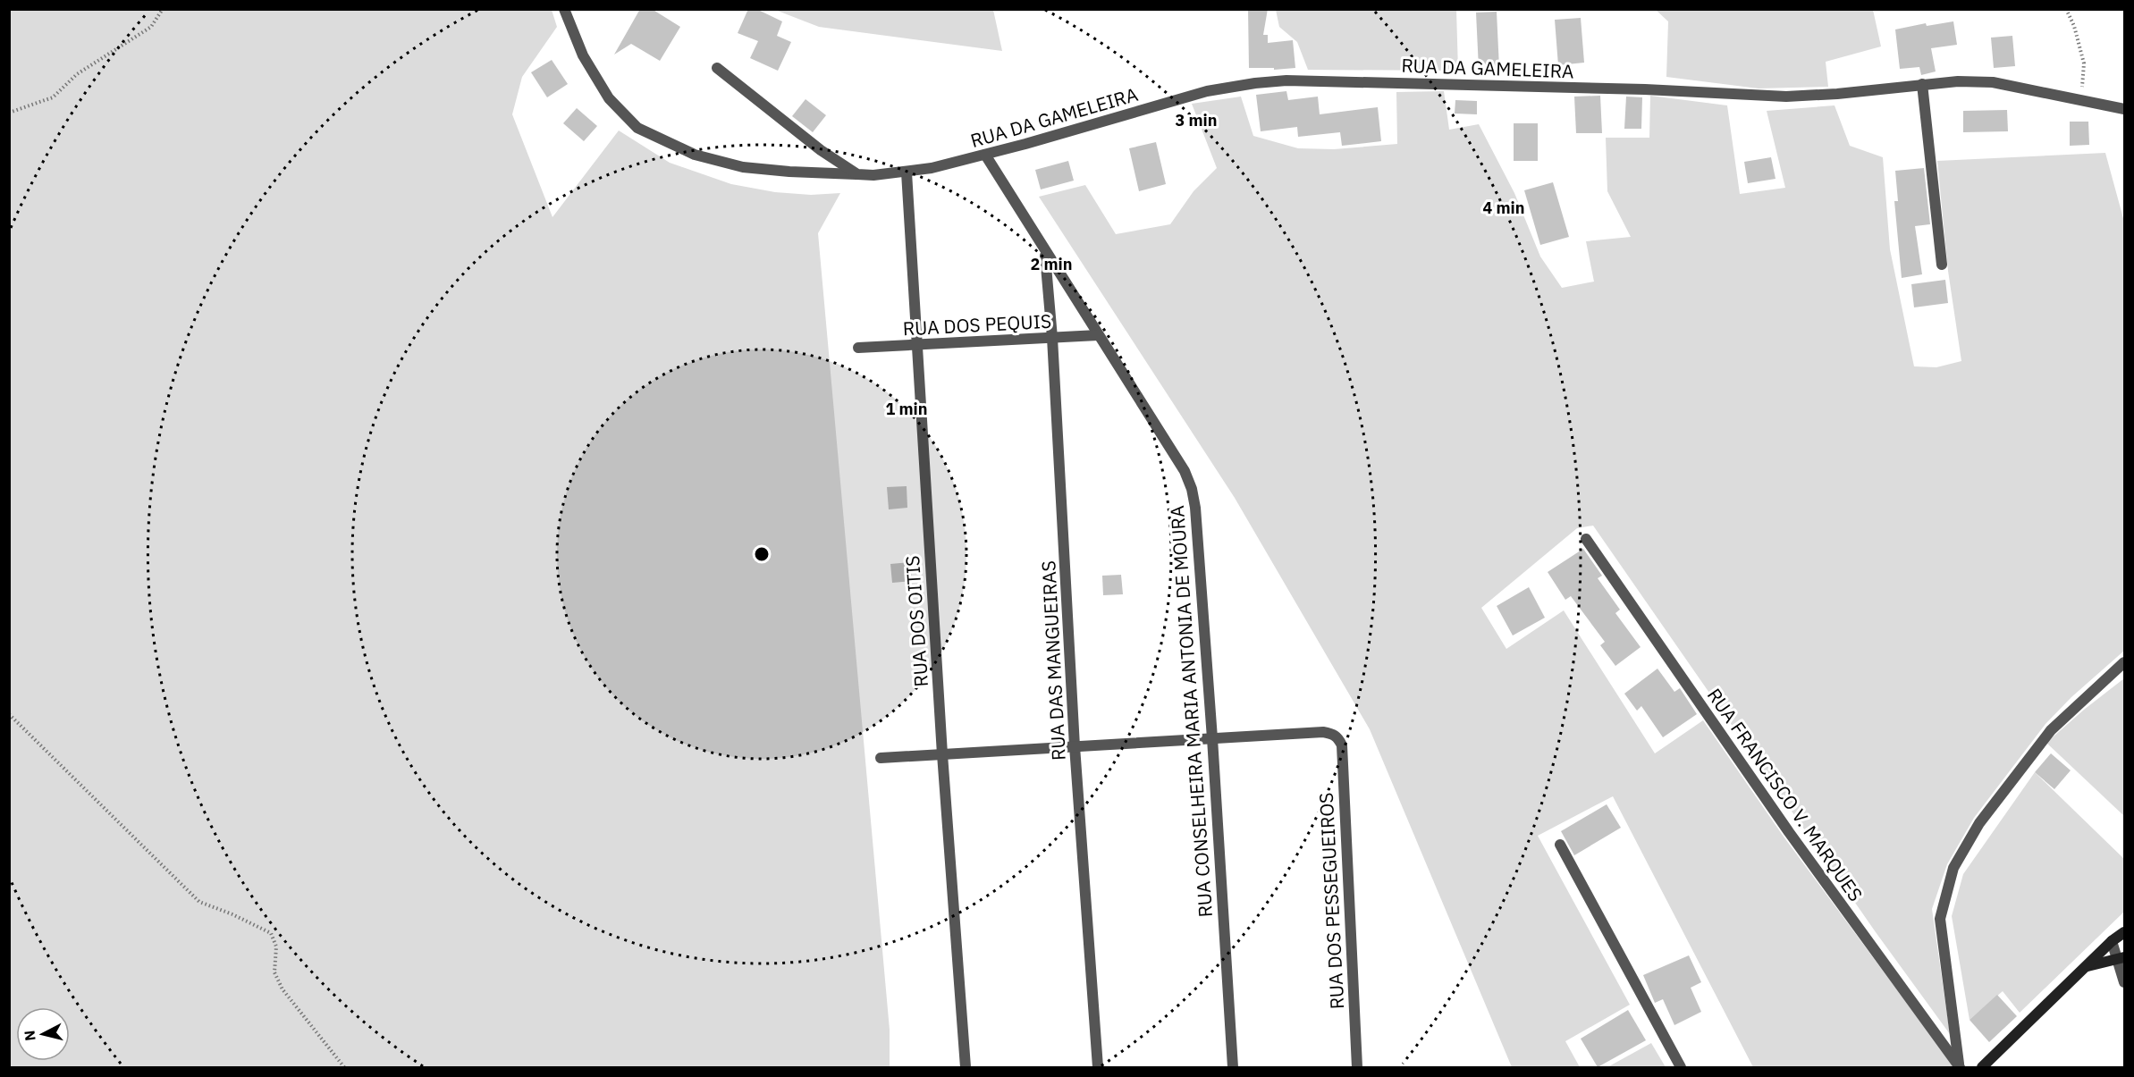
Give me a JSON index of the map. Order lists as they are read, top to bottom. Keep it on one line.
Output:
{"streets":{"street":["RUA DA GAMELEIRA","RUA DOS PEQUIS","RUA DOS OITIS","RUA DAS MANGUEIRAS","RUA CONSELHEIRA MARIA ANTONIA DE MOURA","RUA FRANCISCO V. MARQUES","RUA DOS PESSEGUEIROS"]},"crossings":[["RUA DA GAMELEIRA","RUA DOS OITIS"],["RUA DA GAMELEIRA","RUA CONSELHEIRA MARIA ANTONIA DE MOURA"],["RUA DOS PEQUIS","RUA DOS OITIS"],["RUA DOS PEQUIS","RUA DAS MANGUEIRAS"],["RUA DOS PEQUIS","RUA CONSELHEIRA MARIA ANTONIA DE MOURA"],["RUA DAS MANGUEIRAS","RUA CONSELHEIRA MARIA ANTONIA DE MOURA"],["RUA CONSELHEIRA MARIA ANTONIA DE MOURA","RUA DOS PESSEGUEIROS"]],"north":"left","rings":["3 min","4 min","2 min","1 min"]}
